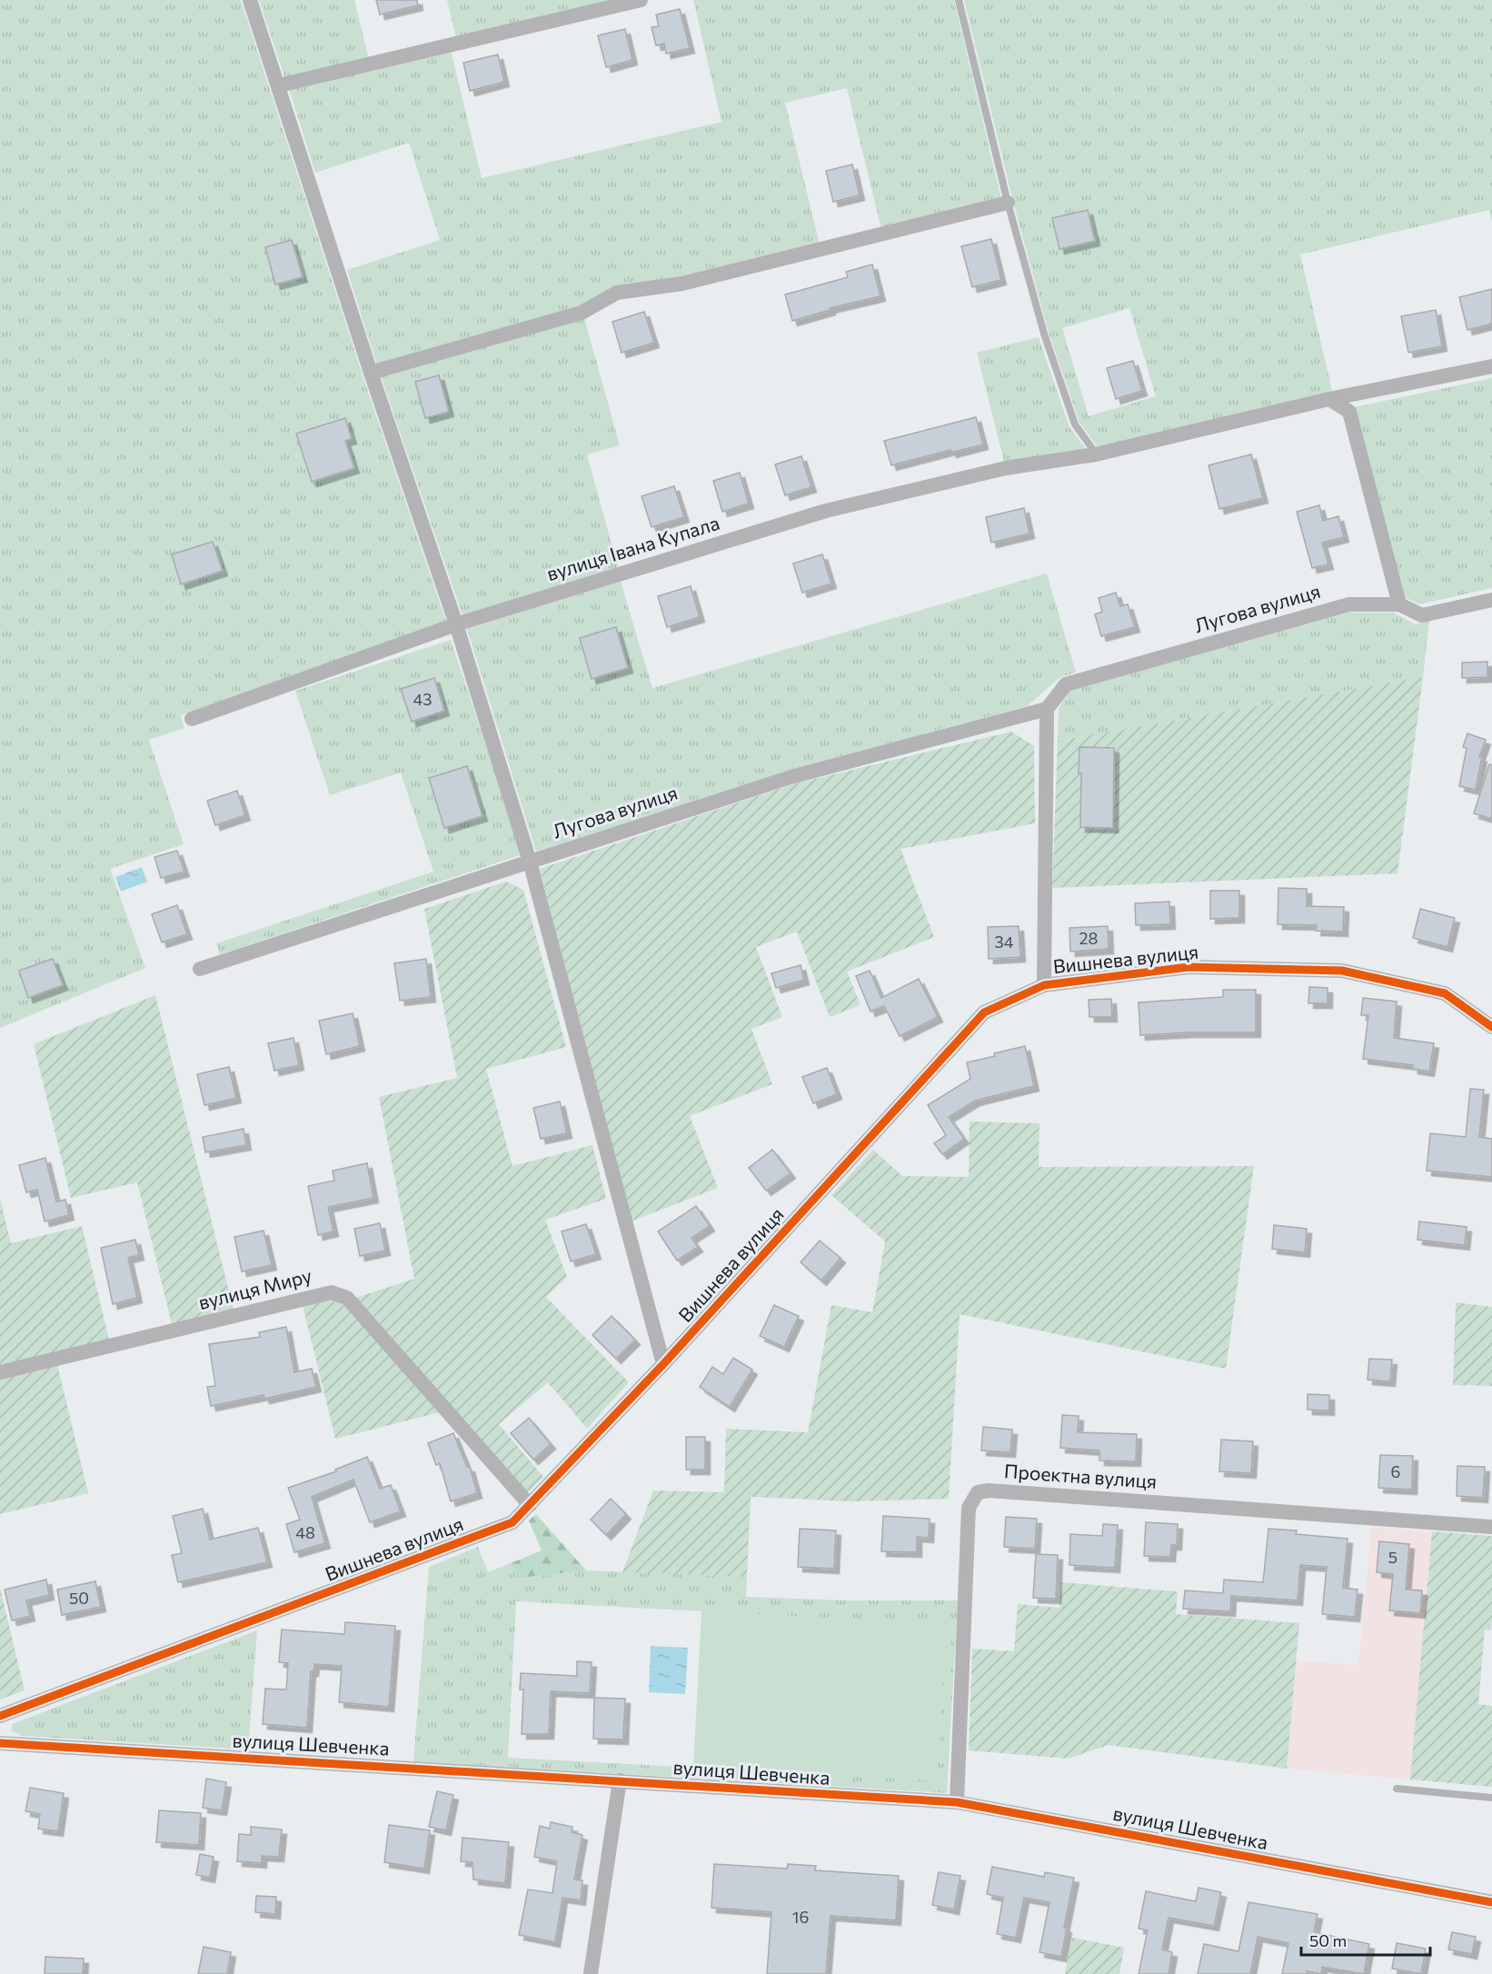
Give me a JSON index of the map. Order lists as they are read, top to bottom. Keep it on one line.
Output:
{"streets":{"street":["вулиця Івана Купала","Лугова вулиця","Вишнева вулиця","вулиця Миру","Проектна вулиця","вулиця Шевченка"]},"crossings":[["Вишнева вулиця","вулиця Миру"],["Проектна вулиця","вулиця Шевченка"]],"house_numbers":["43","28","34","6","48","5","50","16"],"scale_bar":"50 m"}
